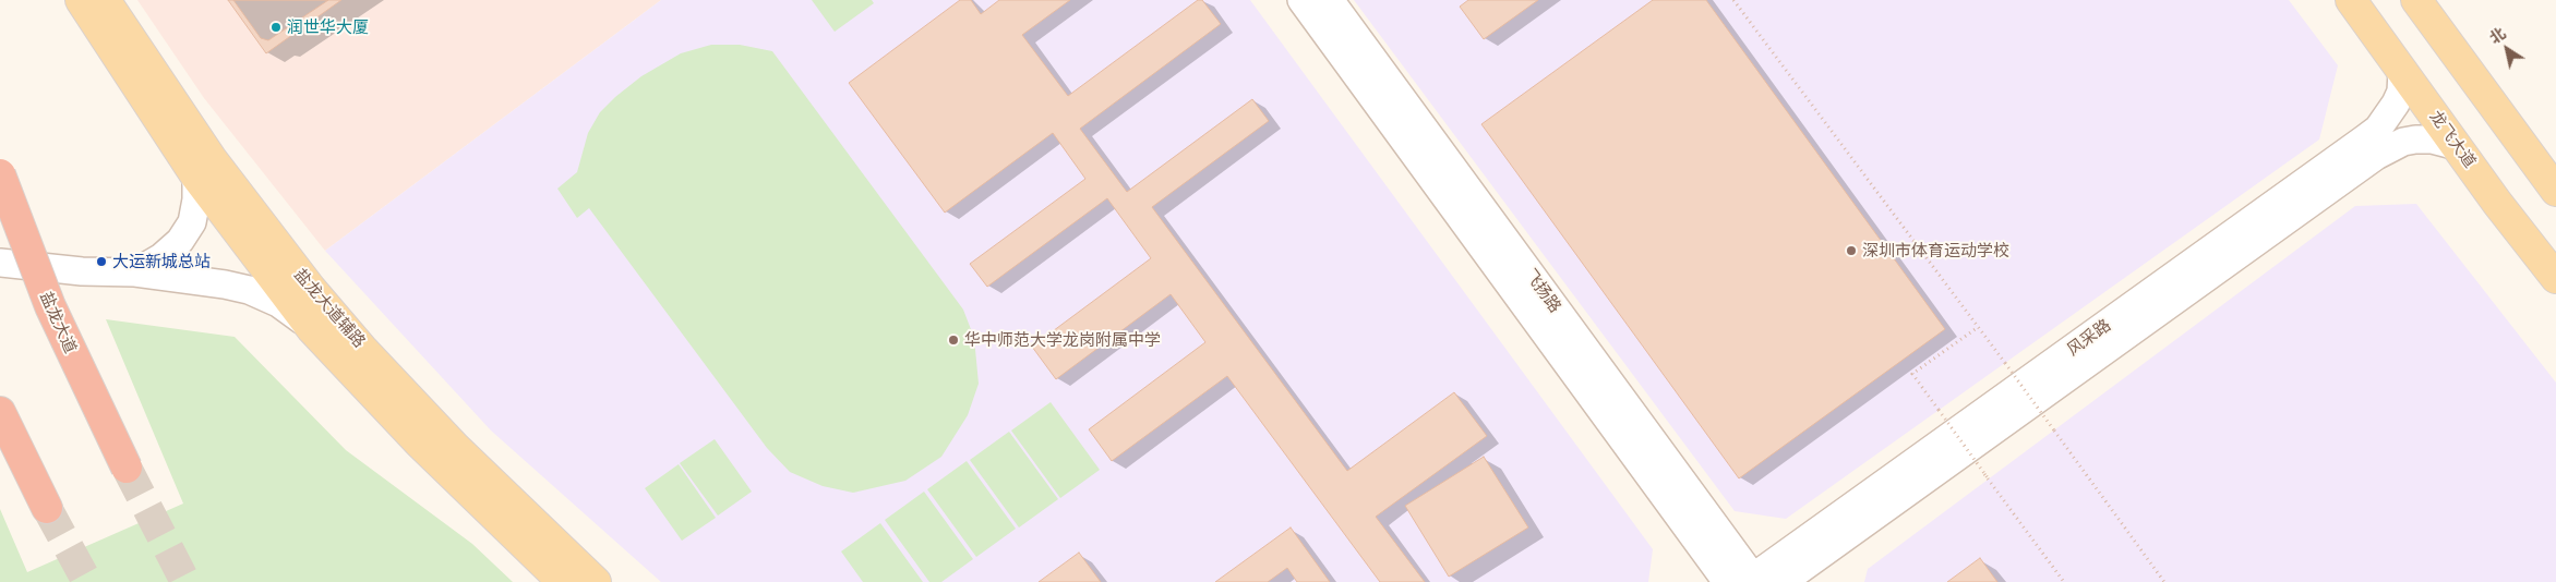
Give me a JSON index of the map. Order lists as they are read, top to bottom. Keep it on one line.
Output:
{"streets":{"highway":["盐龙大道"],"main road":["龙飞大道","盐龙大道辅路"],"street":["飞扬路","风采路"]},"crossings":[["龙飞大道","风采路"],["飞扬路","风采路"]],"places":["润世华大厦","深圳市体育运动学校","大运新城总站","华中师范大学龙岗附属中学"],"north":"top left"}
